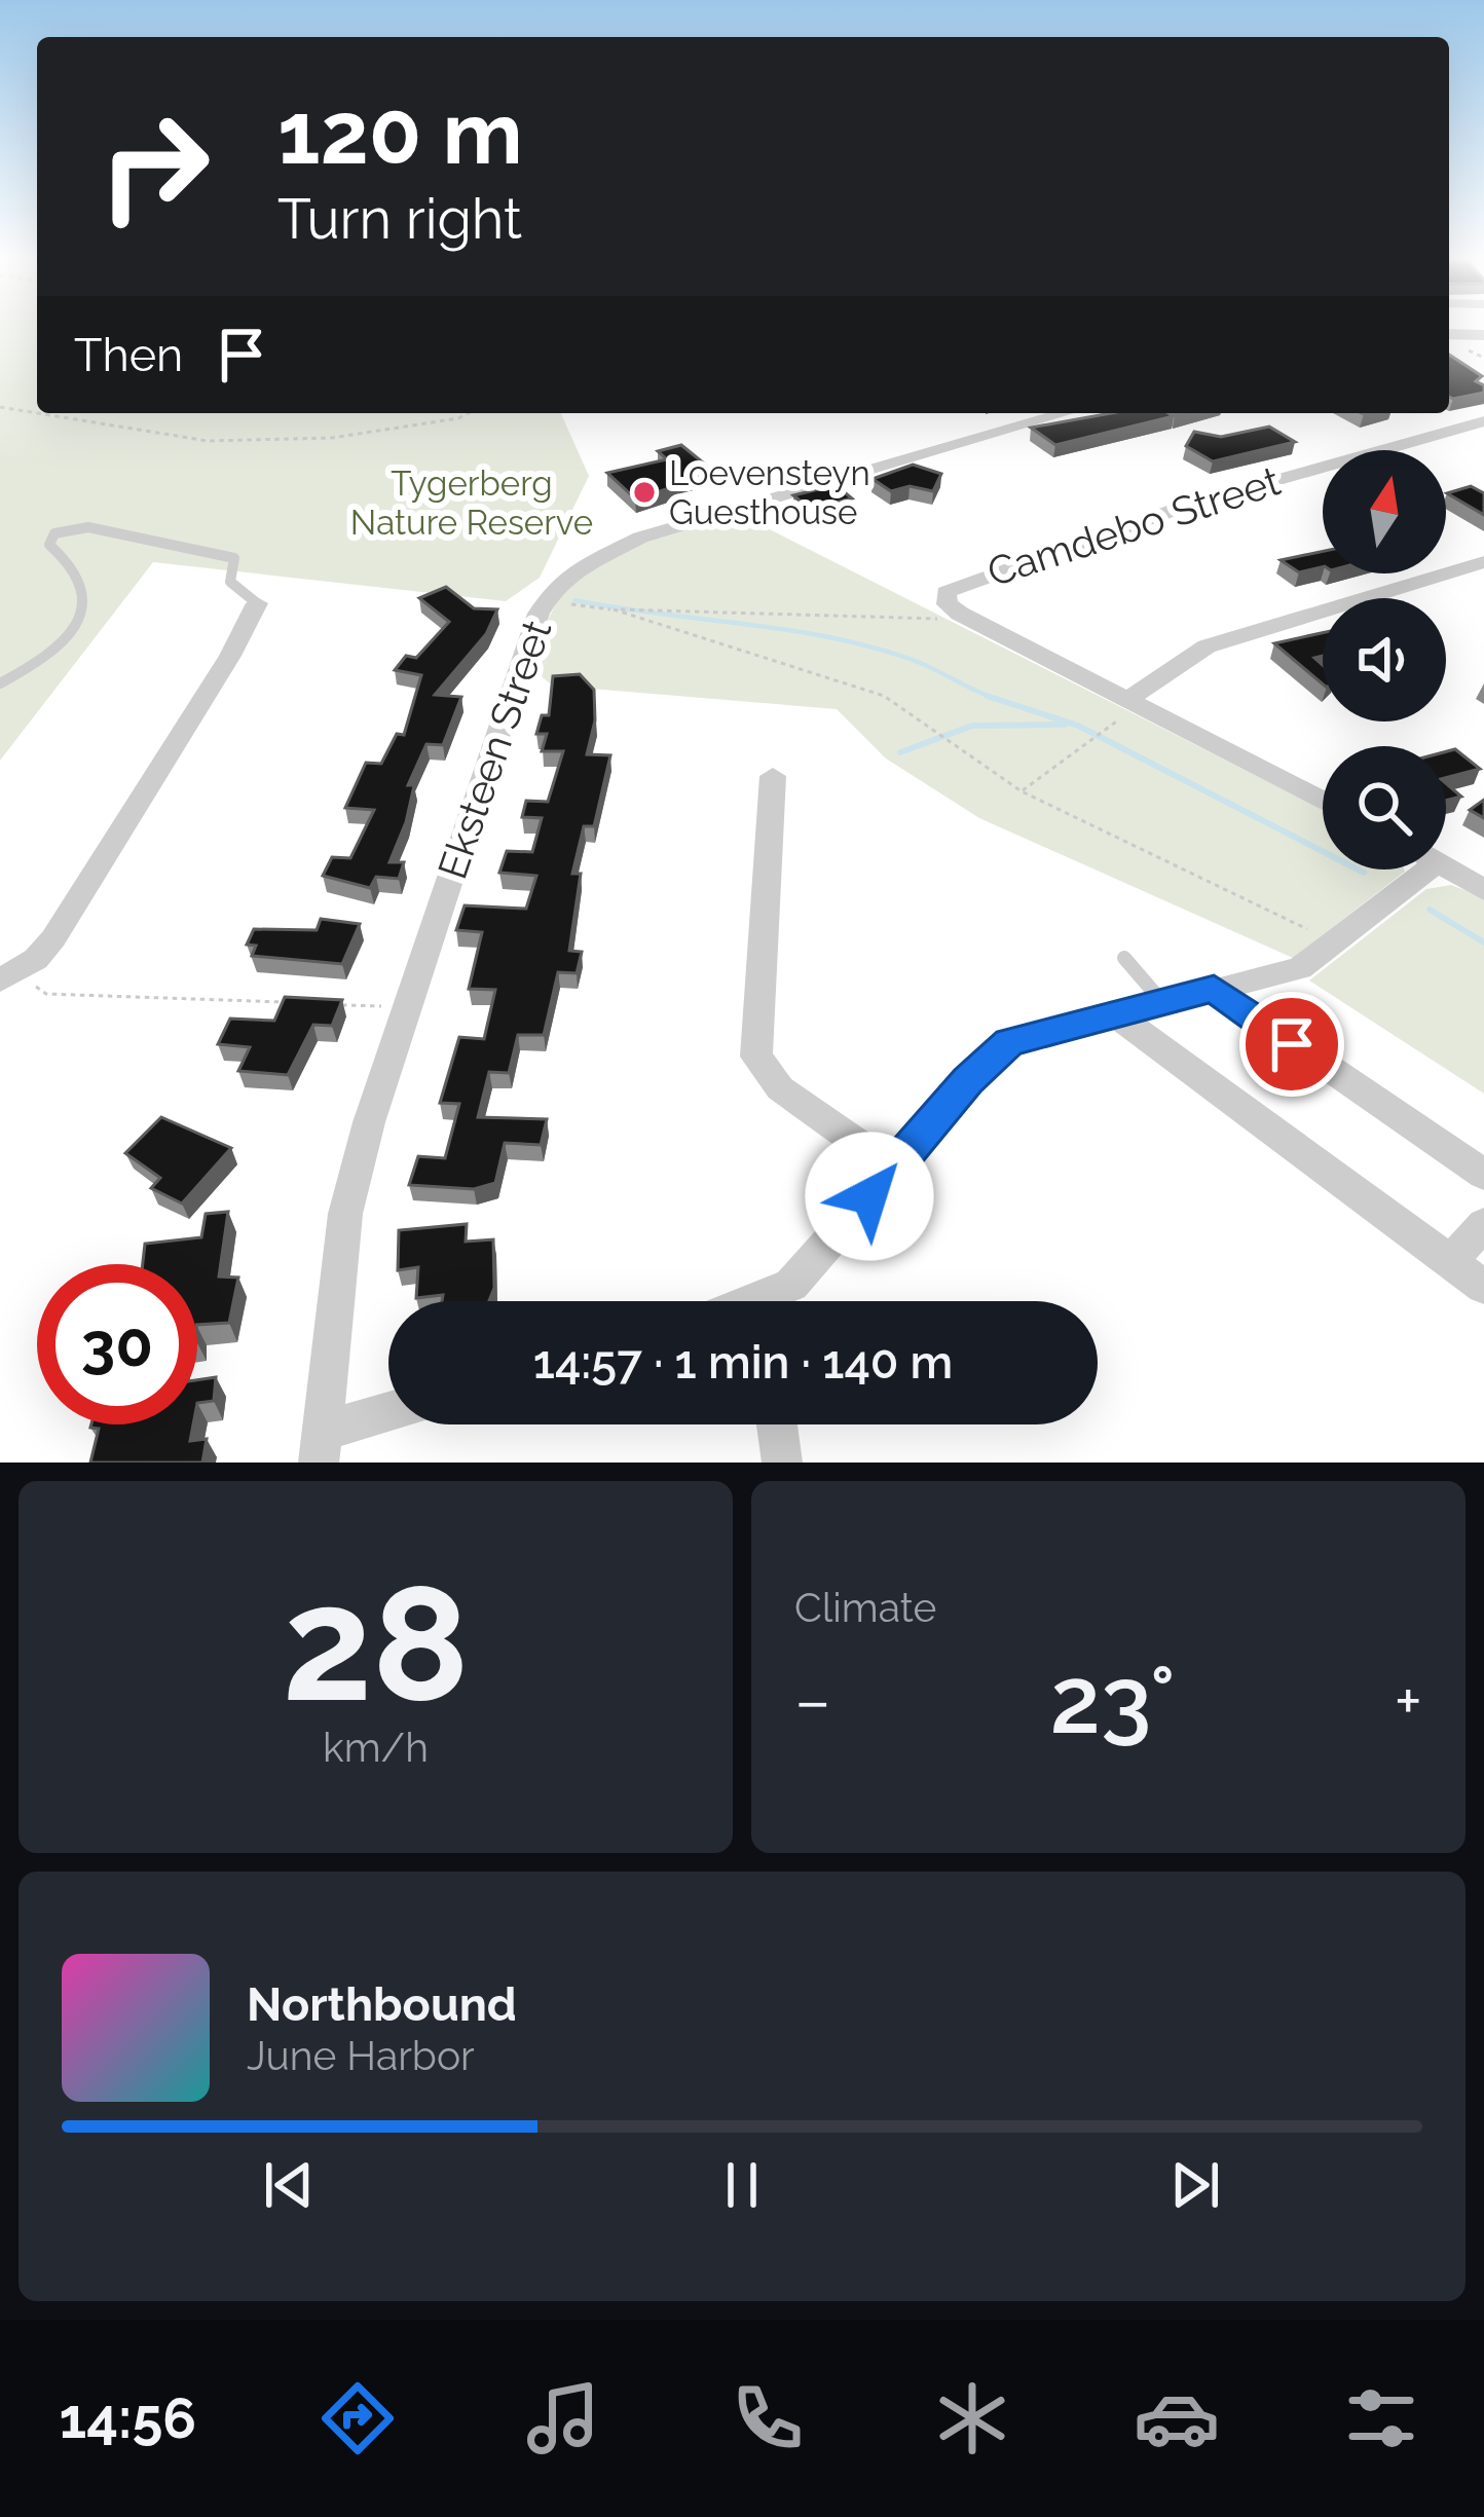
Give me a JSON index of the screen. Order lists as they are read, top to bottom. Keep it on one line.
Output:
{"streets":{"street":["Camdebo Street","Eksteen Street"]},"parks":["Tygerberg Nature Reserve"],"places":["Loevensteyn Guesthouse"],"north":"top","page":{"turn":["120 m","Turn right"],"then":"Then","limit":"30","trip":"14:57 · 1 min · 140 m","tile":[["28","km/h"],"Climate"],"heat":["−","23°","+"],"song":["Northbound","June Harbor"],"tabs":"14:56"}}
